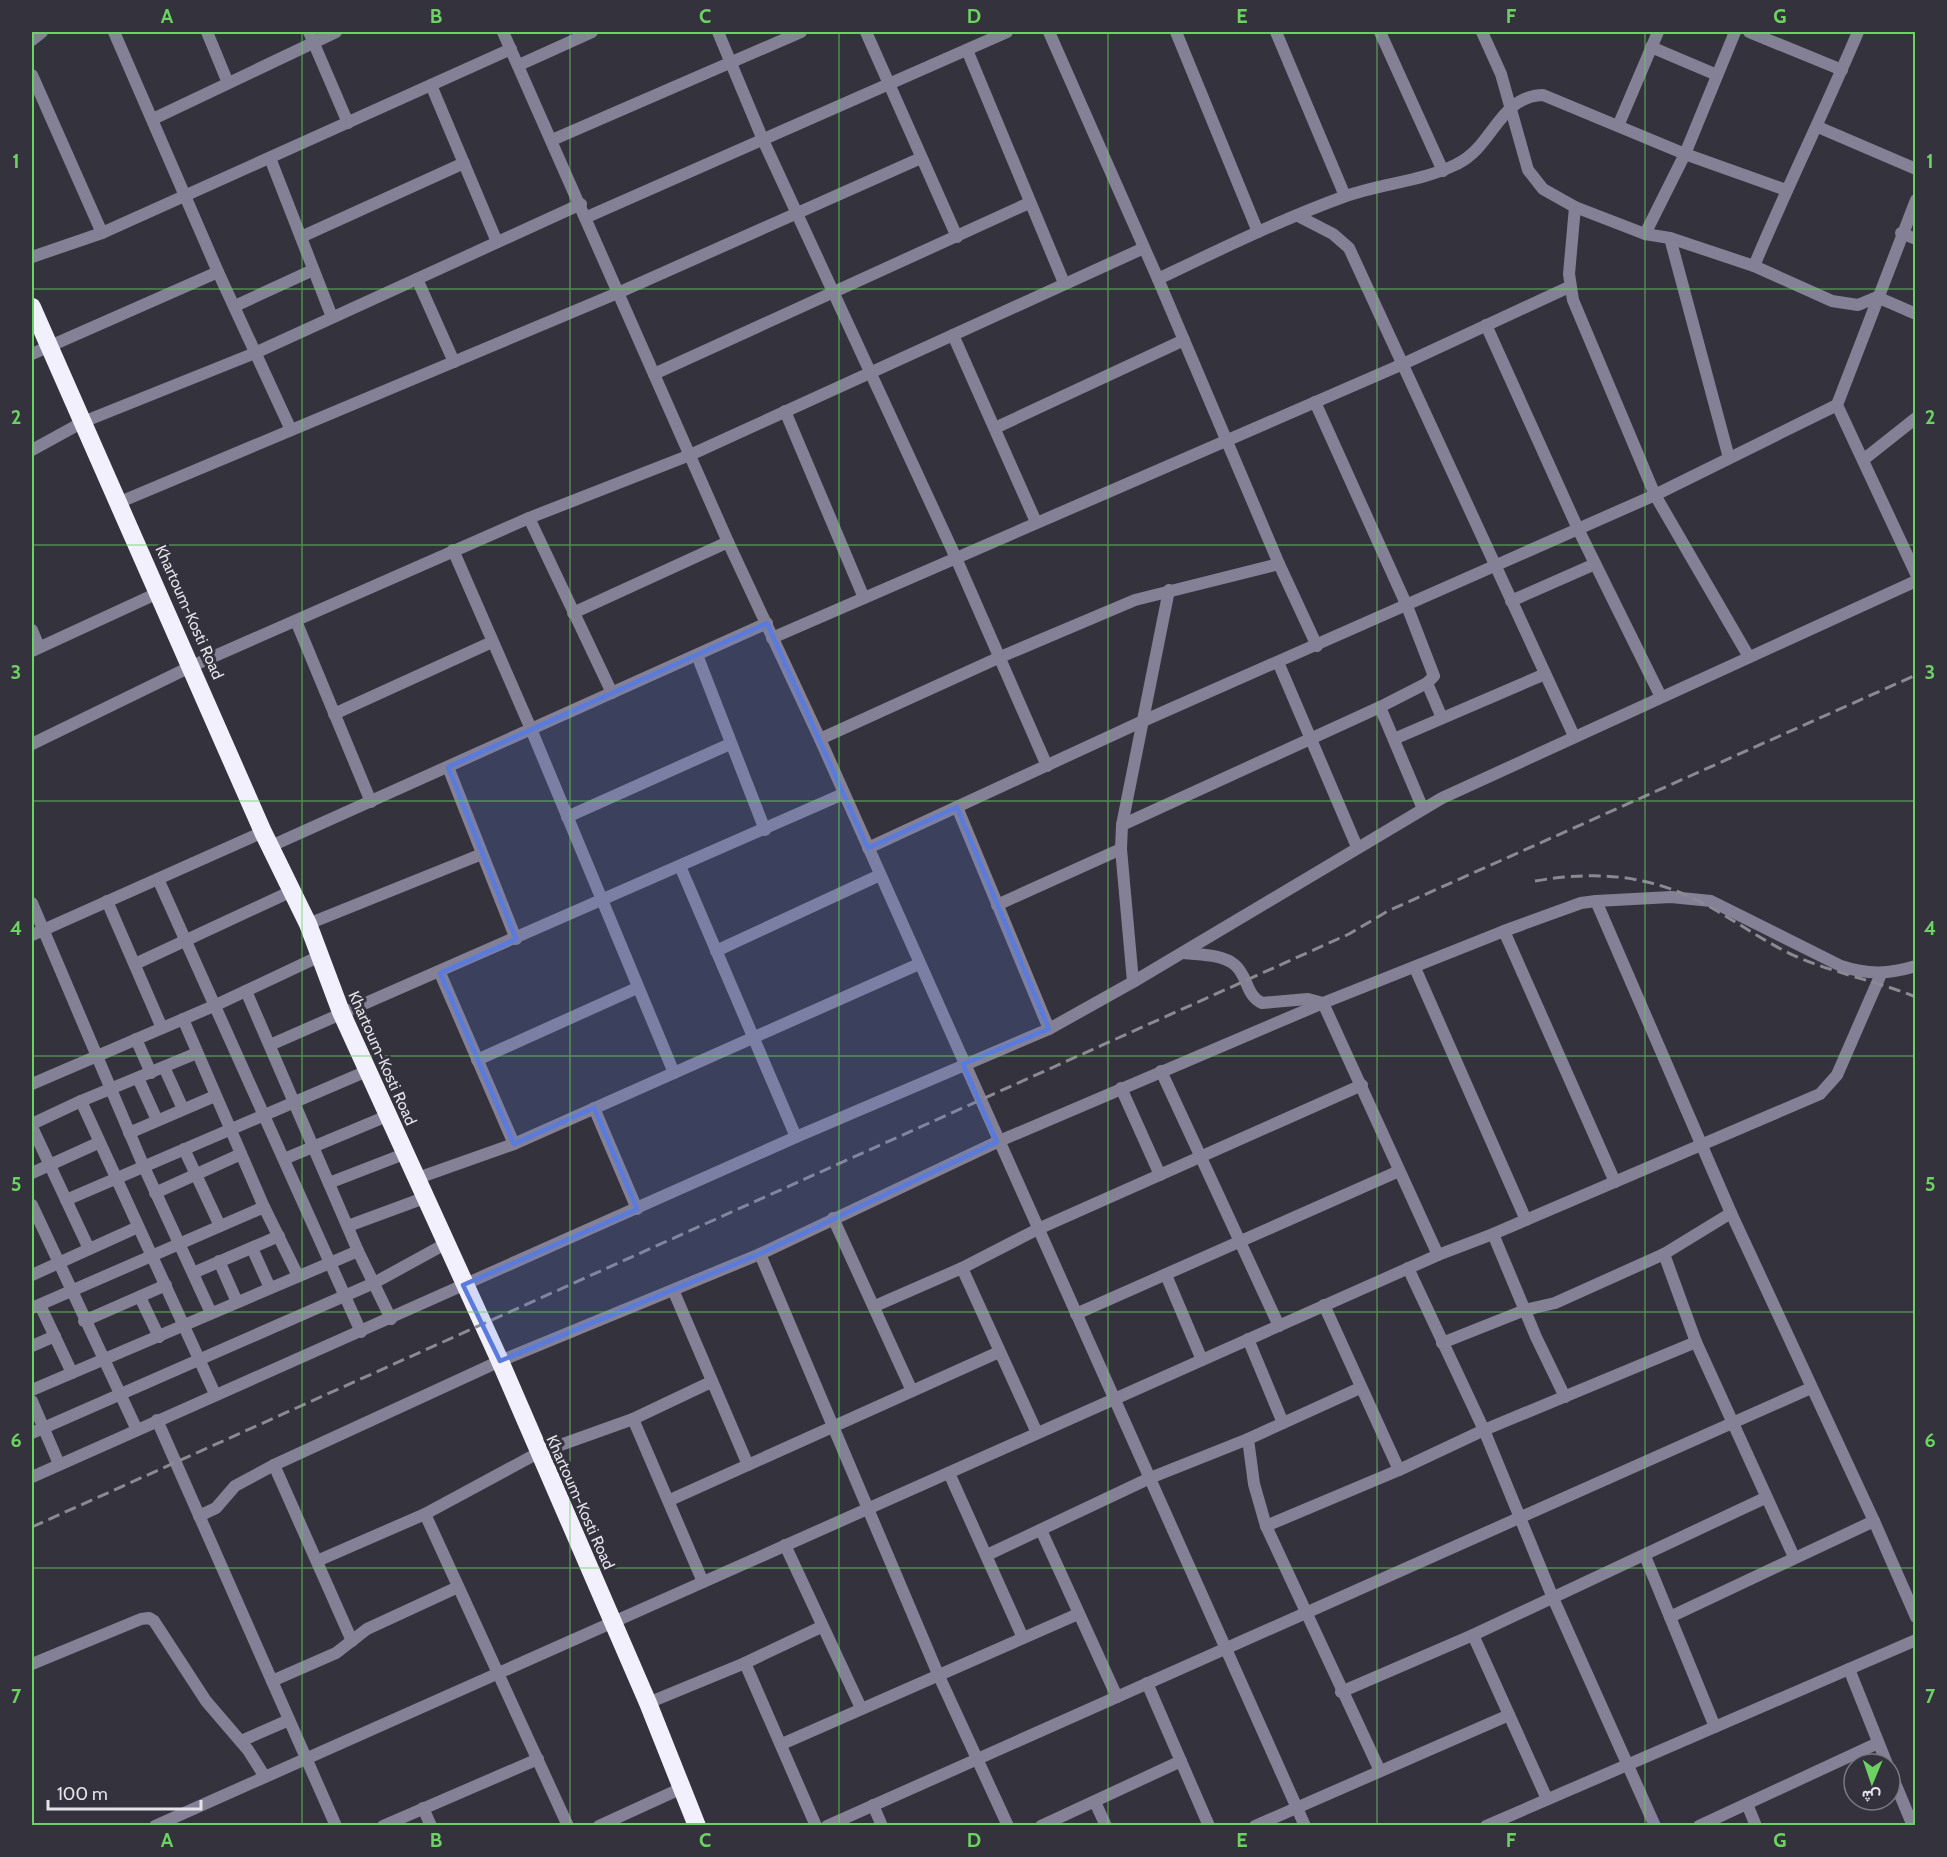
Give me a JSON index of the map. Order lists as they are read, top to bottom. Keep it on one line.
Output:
{"streets":{"highway":["Khartoum-Kosti Road"]},"scale_bar":"100 m","north":"bottom","grid":{"columns":["A","B","C","D","E","F","G"],"rows":["1","2","3","4","5","6","7"]}}
